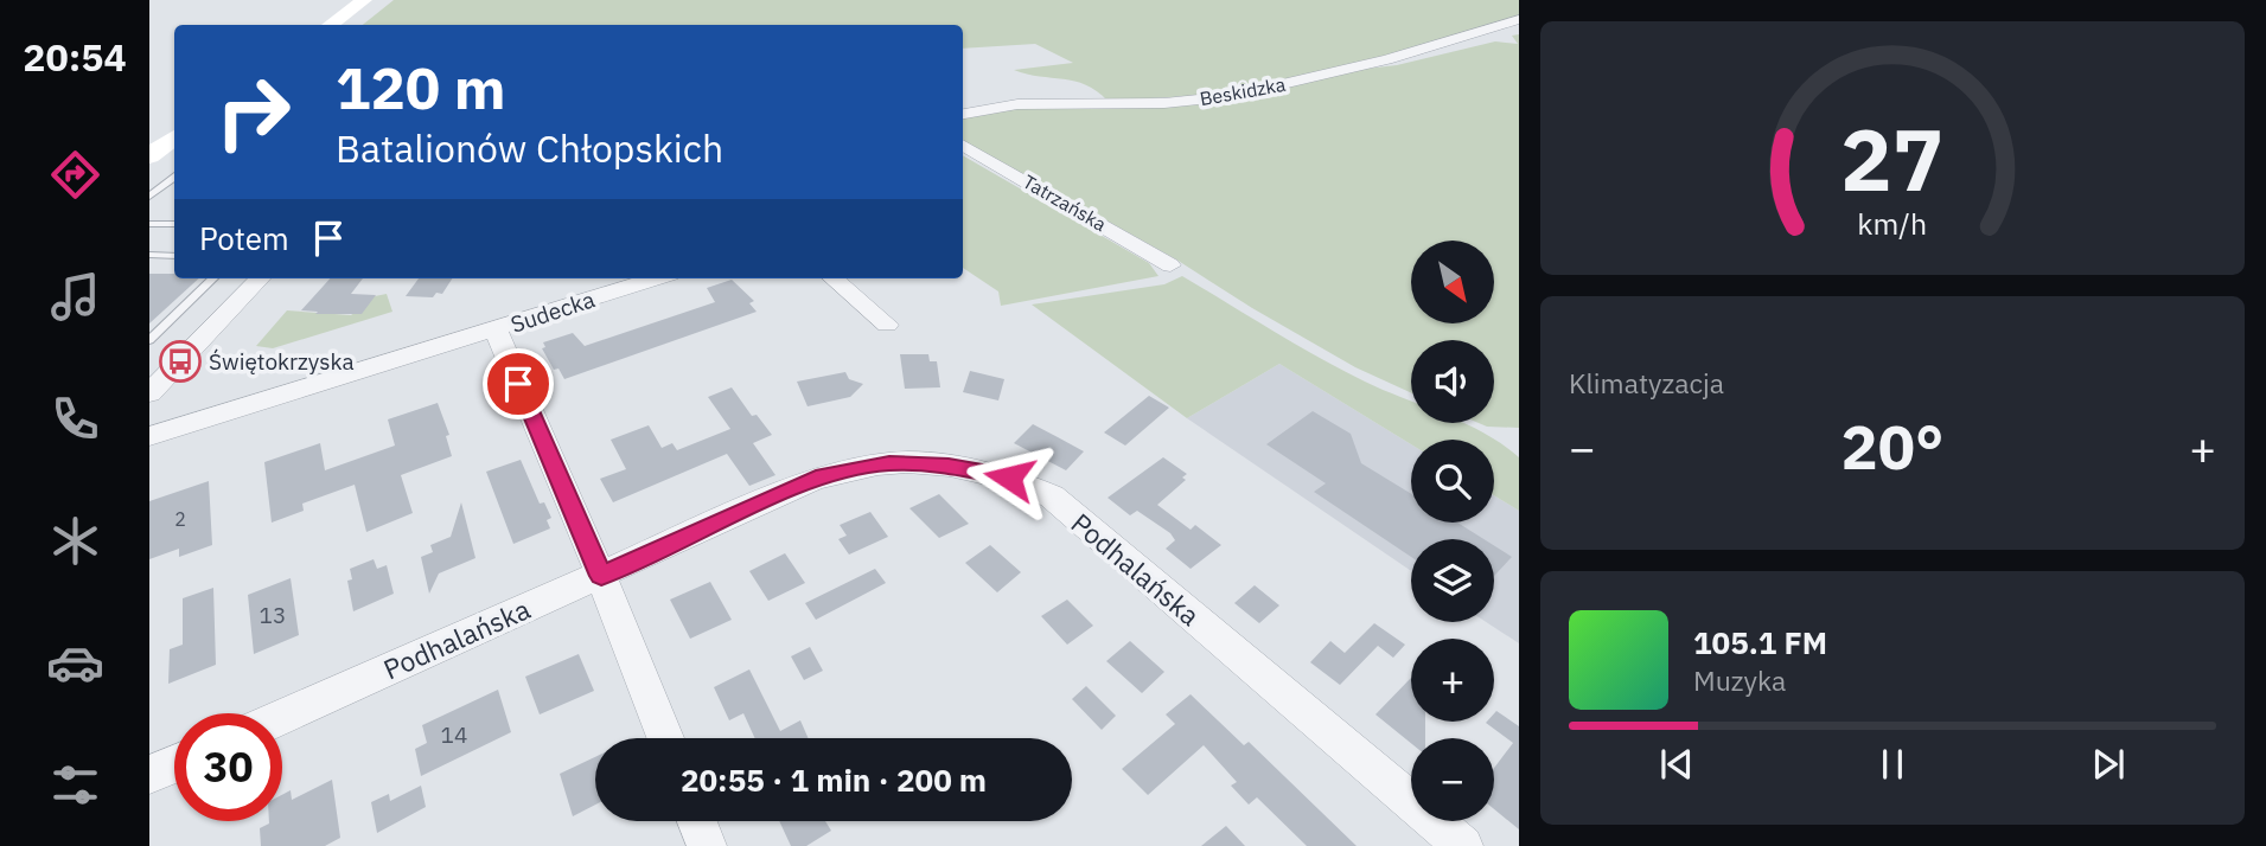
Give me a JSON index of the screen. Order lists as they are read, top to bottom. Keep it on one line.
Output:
{"streets":{"street":["Beskidzka","Tatrzańska","Sudecka","Podhalańska"]},"places":{"bus stop":["Świętokrzyska"]},"house_numbers":["2","13","14"],"north":"bottom right","page":{"tabs":"20:54","turn":["120 m","Batalionów Chłopskich"],"then":"Potem","map_buttons":["+","−"],"tile":"Klimatyzacja","heat":["−","20°","+"],"song":["105.1 FM","Muzyka"],"limit":"30","trip":"20:55 · 1 min · 200 m","gauge":["27","km/h"]}}
